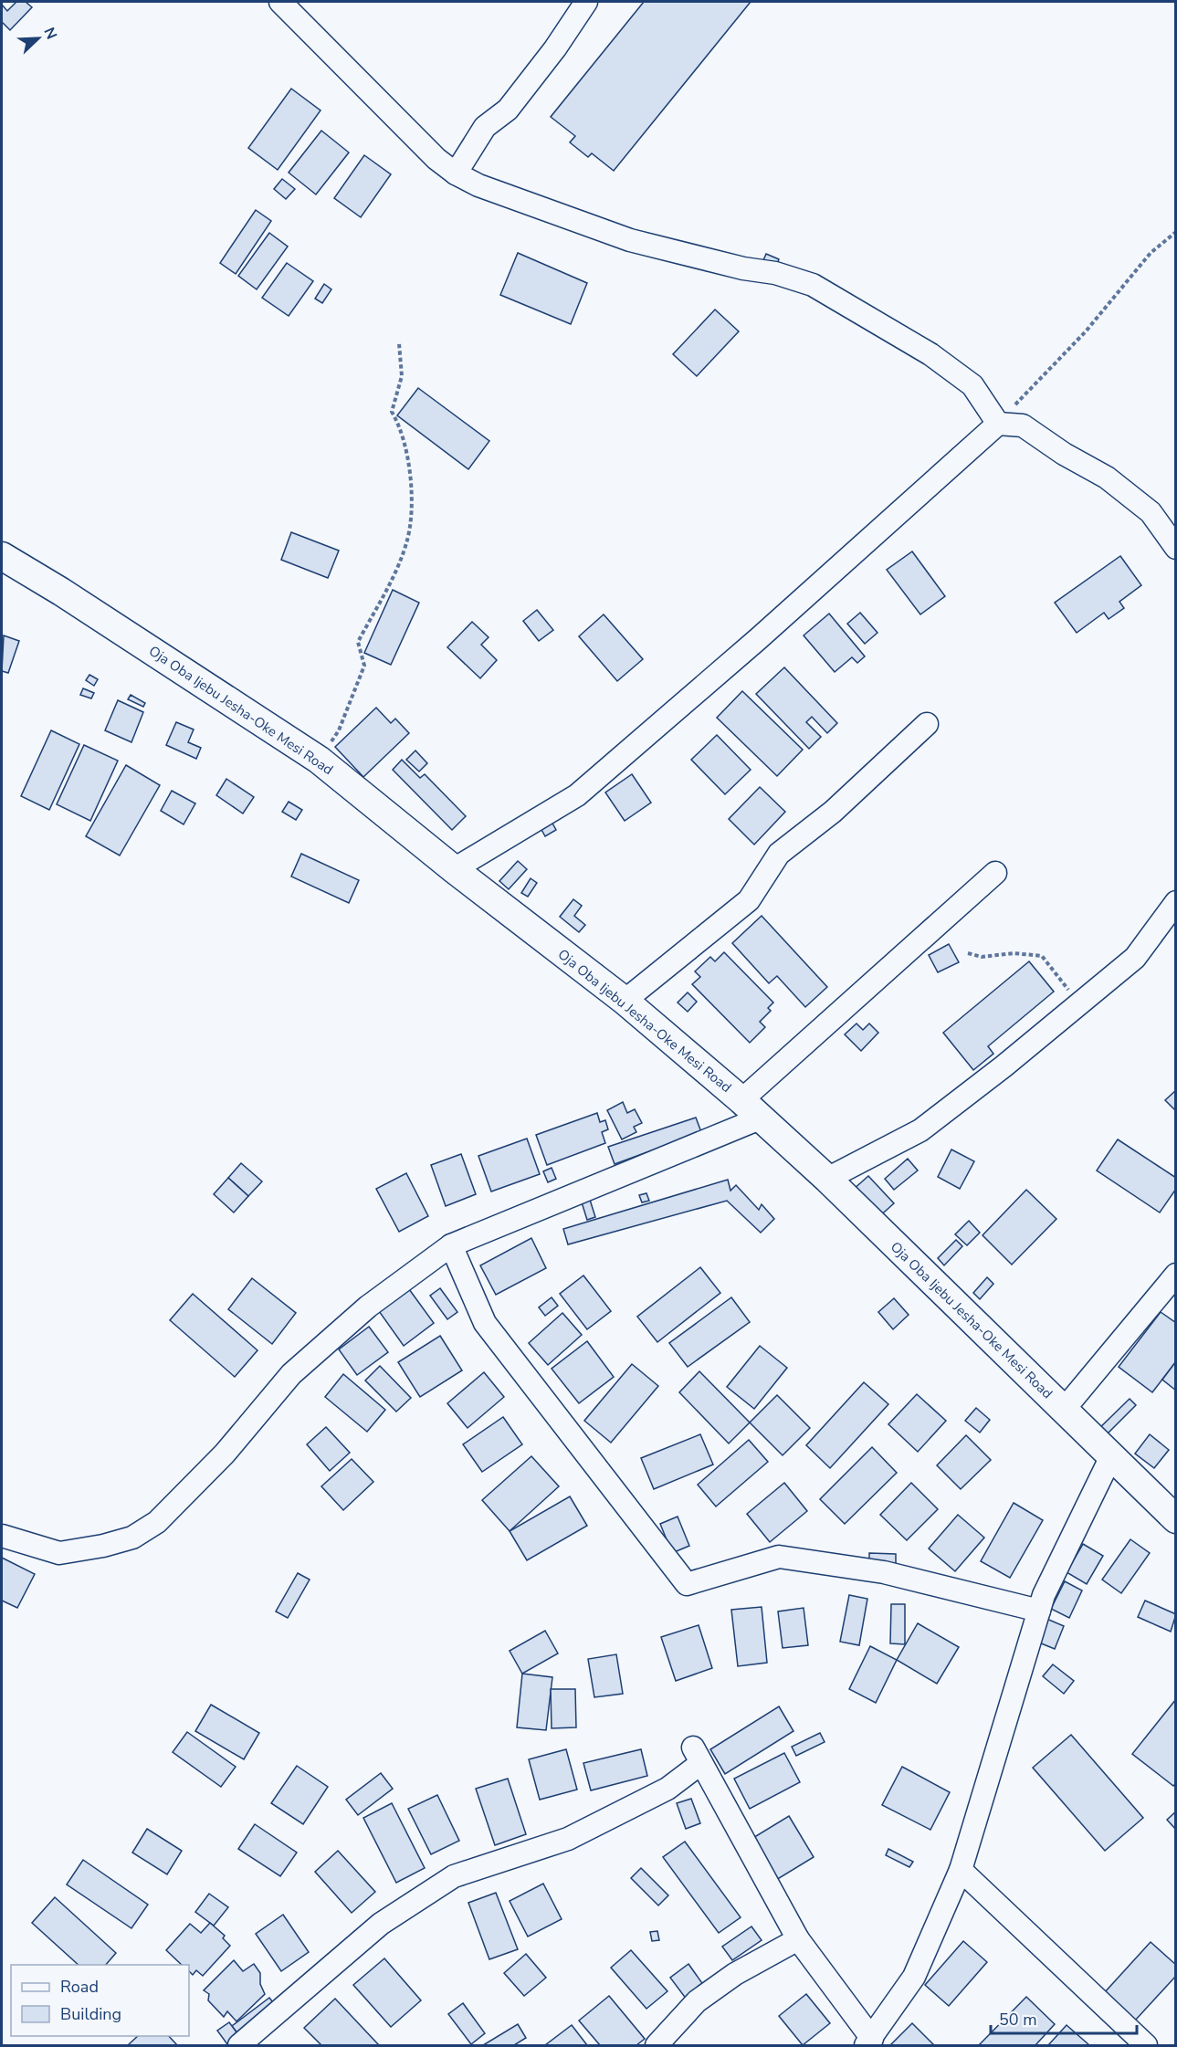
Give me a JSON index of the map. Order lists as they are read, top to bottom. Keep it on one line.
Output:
{"streets":{"main road":["Oja Oba Ijebu Jesha-Oke Mesi Road"]},"legend":["Road","Building"],"scale_bar":"50 m","north":"top right"}
